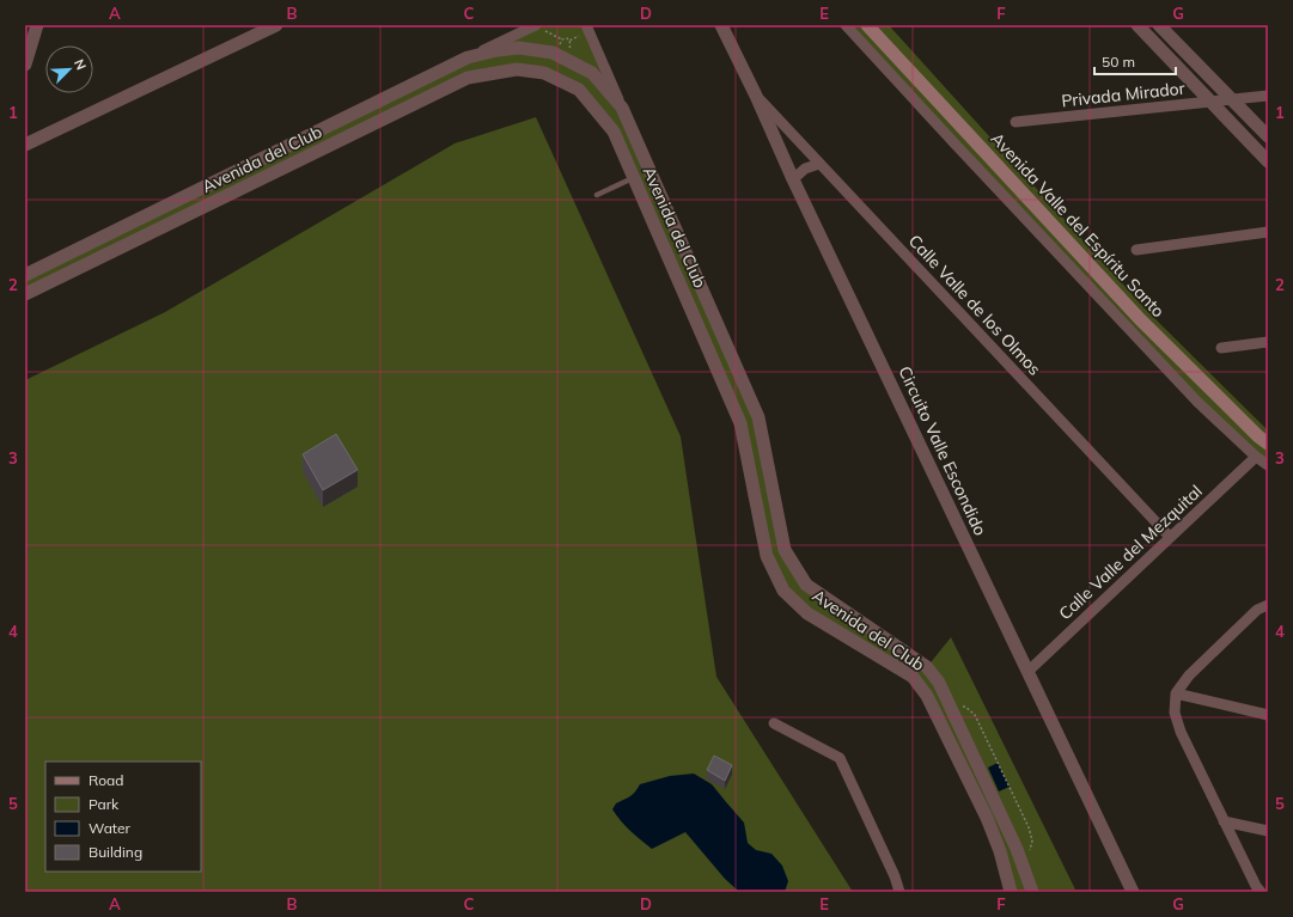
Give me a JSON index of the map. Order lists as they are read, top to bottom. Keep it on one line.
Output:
{"streets":{"main road":["Avenida Valle del Espíritu Santo"],"street":["Privada Mirador","Avenida del Club","Calle Valle de los Olmos","Circuito Valle Escondido","Calle Valle del Mezquital"]},"crossings":[["Calle Valle de los Olmos","Circuito Valle Escondido"],["Calle Valle de los Olmos","Calle Valle del Mezquital"],["Circuito Valle Escondido","Calle Valle del Mezquital"]],"legend":["Road","Park","Water","Building"],"scale_bar":"50 m","north":"top right","grid":{"columns":["A","B","C","D","E","F","G"],"rows":["1","2","3","4","5"]}}
